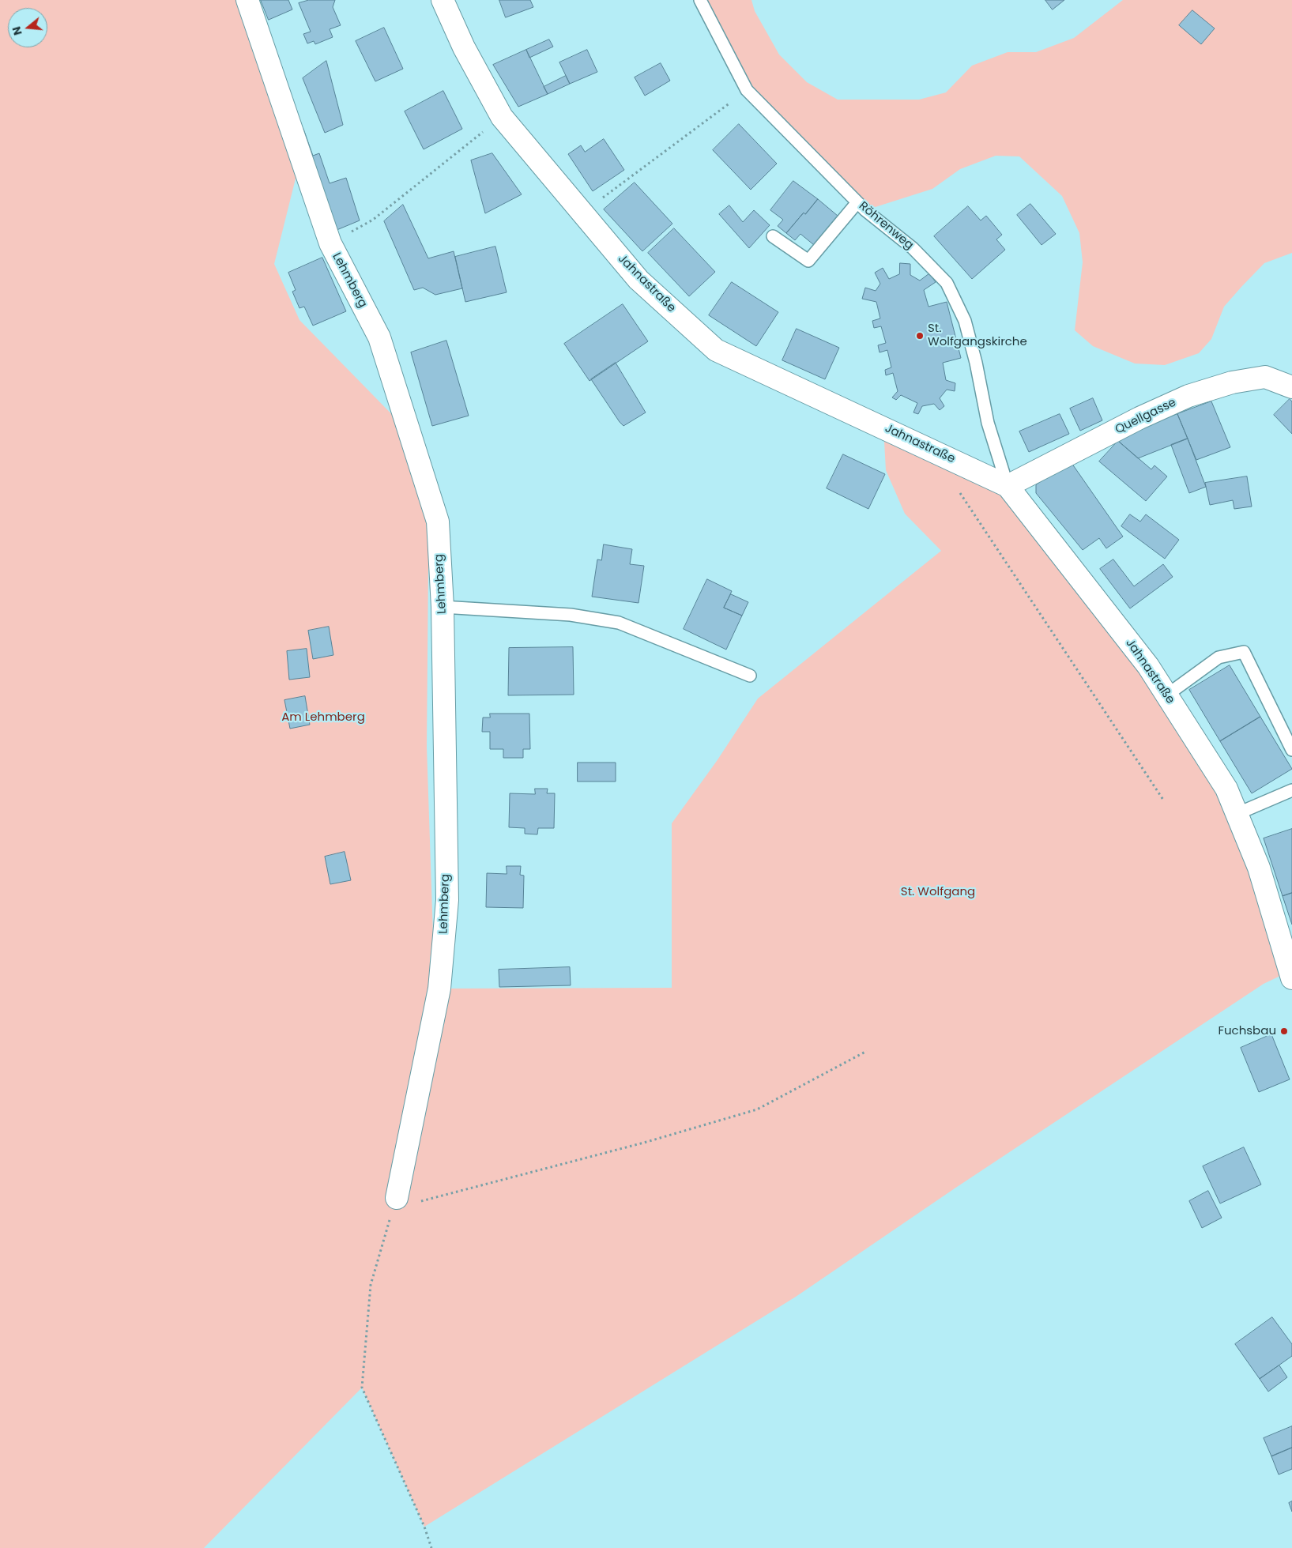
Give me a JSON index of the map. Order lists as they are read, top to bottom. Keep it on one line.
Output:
{"streets":{"street":["Lehmberg","Jahnastraße","Quellgasse"],"lane":["Röhrenweg"]},"crossings":[["Röhrenweg","Jahnastraße"],["Röhrenweg","Quellgasse"],["Jahnastraße","Quellgasse"]],"parks":["Am Lehmberg","St. Wolfgang"],"places":["St. Wolfgangskirche","Fuchsbau"],"north":"left"}
